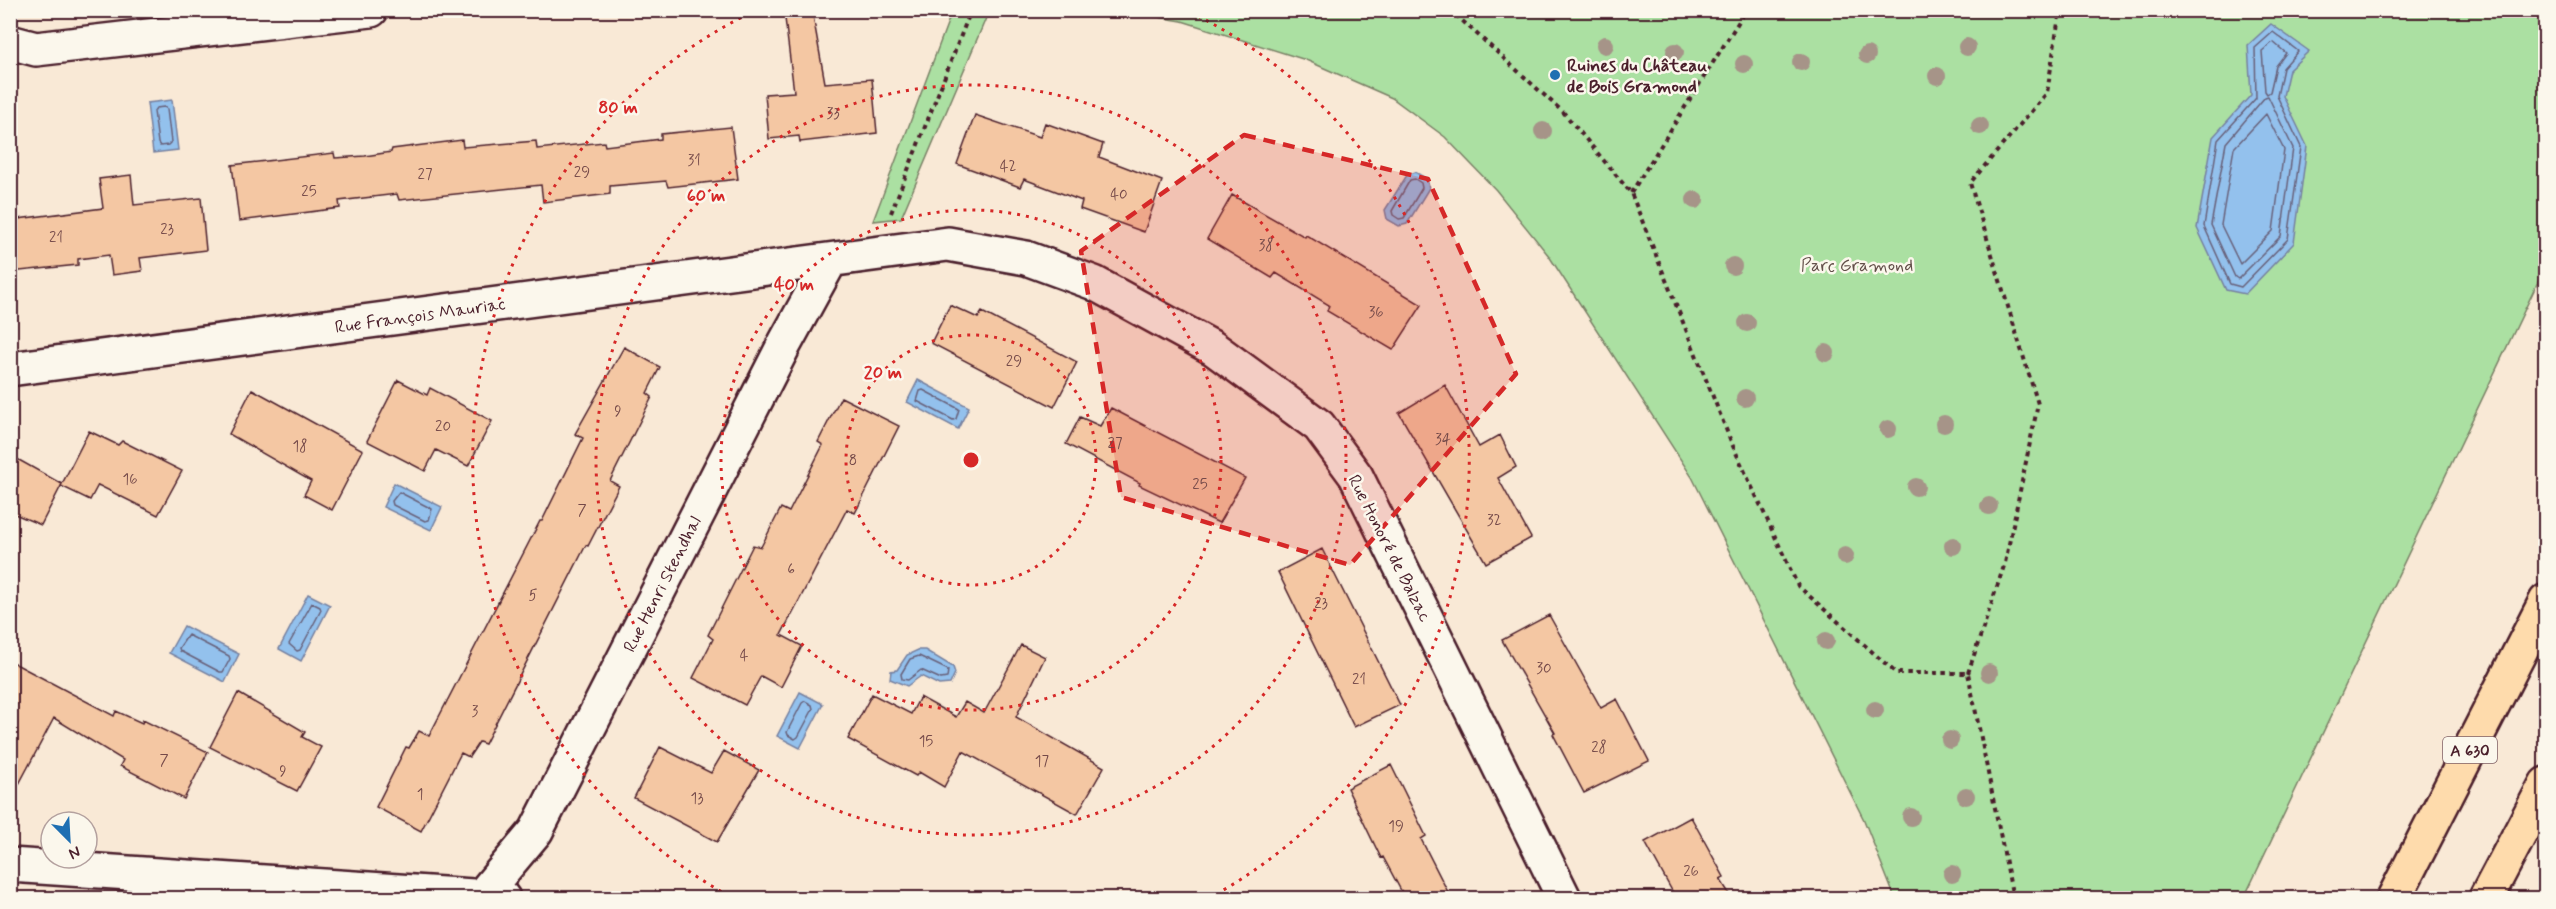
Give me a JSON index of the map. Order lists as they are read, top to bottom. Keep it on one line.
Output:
{"streets":{"highway":["A 630"],"street":["Rue François Mauriac","Rue Honoré de Balzac","Rue Henri Stendhal"]},"crossings":[["Rue François Mauriac","Rue Honoré de Balzac"],["Rue François Mauriac","Rue Henri Stendhal"],["Rue Honoré de Balzac","Rue Henri Stendhal"]],"parks":["Parc Gramond"],"places":["Ruines du Château de Bois Gramond"],"house_numbers":["33","31","42","29","27","25","40","23","21","38","36","29","9","20","34","27","18","8","16","25","7","32","6","5","23","4","30","21","3","15","28","7","17","9","1","13","19","26"],"north":"bottom right","rings":["80 m","60 m","40 m","20 m"]}
